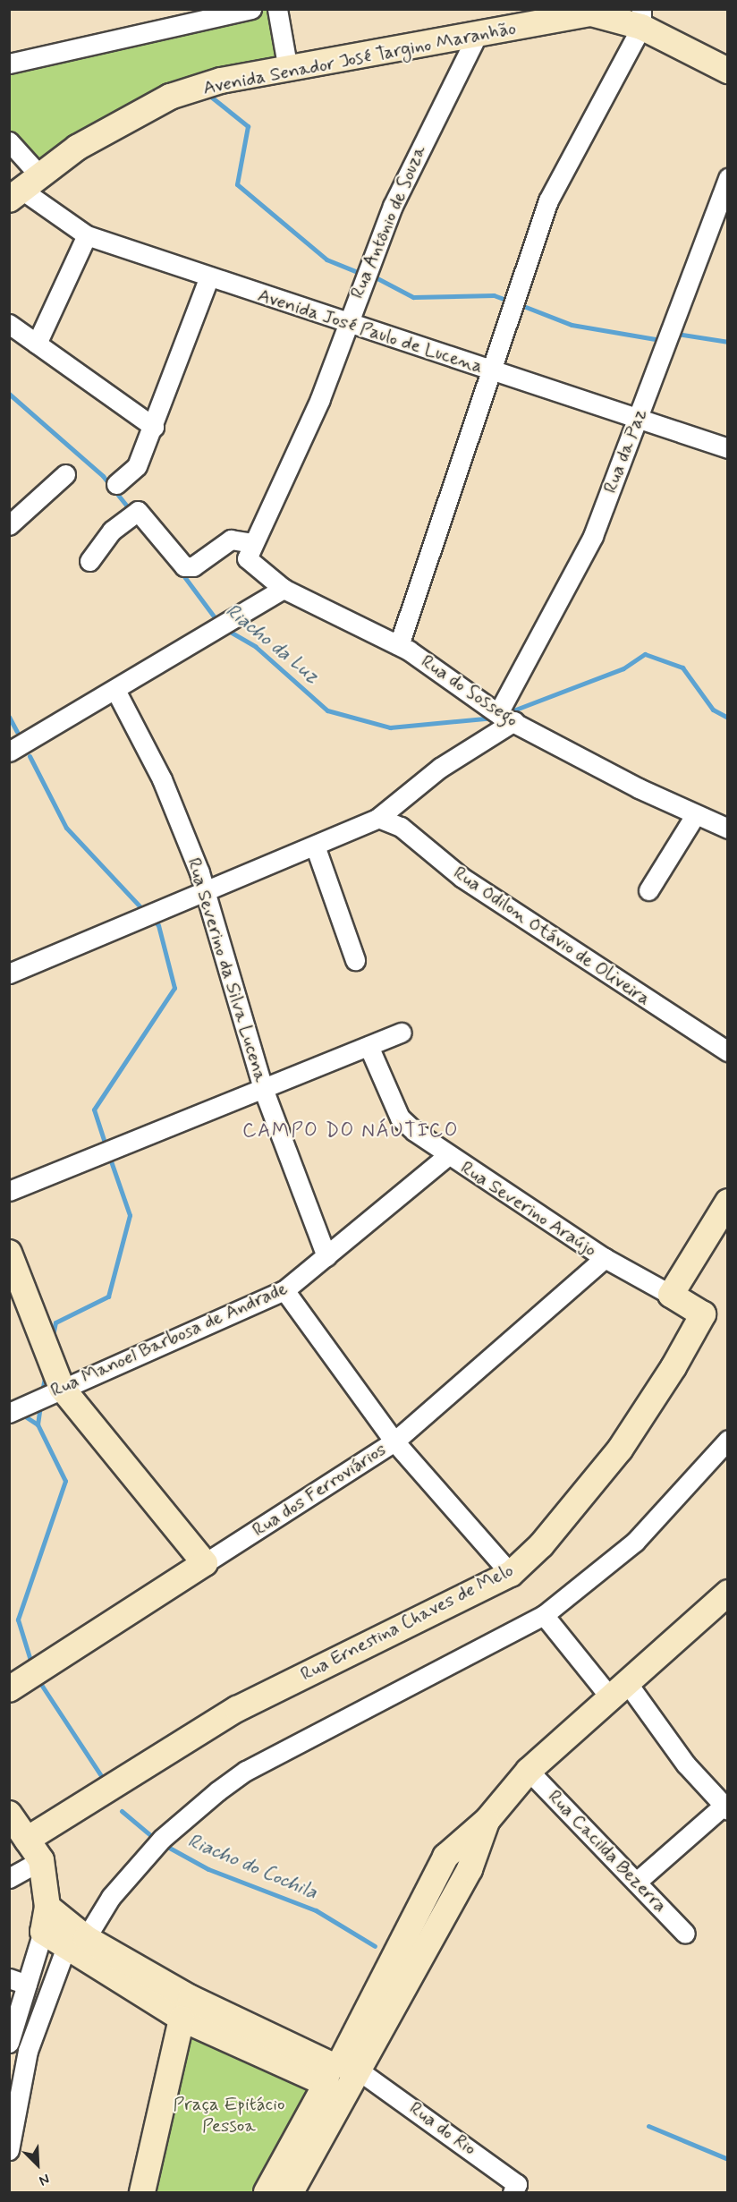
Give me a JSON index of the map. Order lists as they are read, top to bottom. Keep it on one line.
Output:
{"streets":{"street":["Avenida Senador José Targino Maranhão","Rua Antônio de Souza","Avenida José Paulo de Lucena","Rua da Paz","Rua do Sossego","Rua Odilon Otávio de Oliveira","Rua Severino da Silva Lucena","Rua Severino Araújo","Rua Manoel Barbosa de Andrade","Rua dos Ferroviários","Rua Ernestina Chaves de Melo","Rua Cacilda Bezerra","Rua do Rio"]},"crossings":[["Avenida Senador José Targino Maranhão","Rua Antônio de Souza"],["Avenida Senador José Targino Maranhão","Avenida José Paulo de Lucena"],["Rua Antônio de Souza","Avenida José Paulo de Lucena"],["Rua Antônio de Souza","Rua do Sossego"],["Avenida José Paulo de Lucena","Rua da Paz"],["Rua da Paz","Rua do Sossego"],["Rua Severino da Silva Lucena","Rua Manoel Barbosa de Andrade"],["Rua Severino Araújo","Rua Manoel Barbosa de Andrade"],["Rua Severino Araújo","Rua dos Ferroviários"],["Rua Severino Araújo","Rua Ernestina Chaves de Melo"]],"districts":["CAMPO DO NÁUTICO"],"water":["Riacho da Luz","Riacho do Cochila"],"parks":["Praça Epitácio Pessoa"],"north":"bottom right"}
